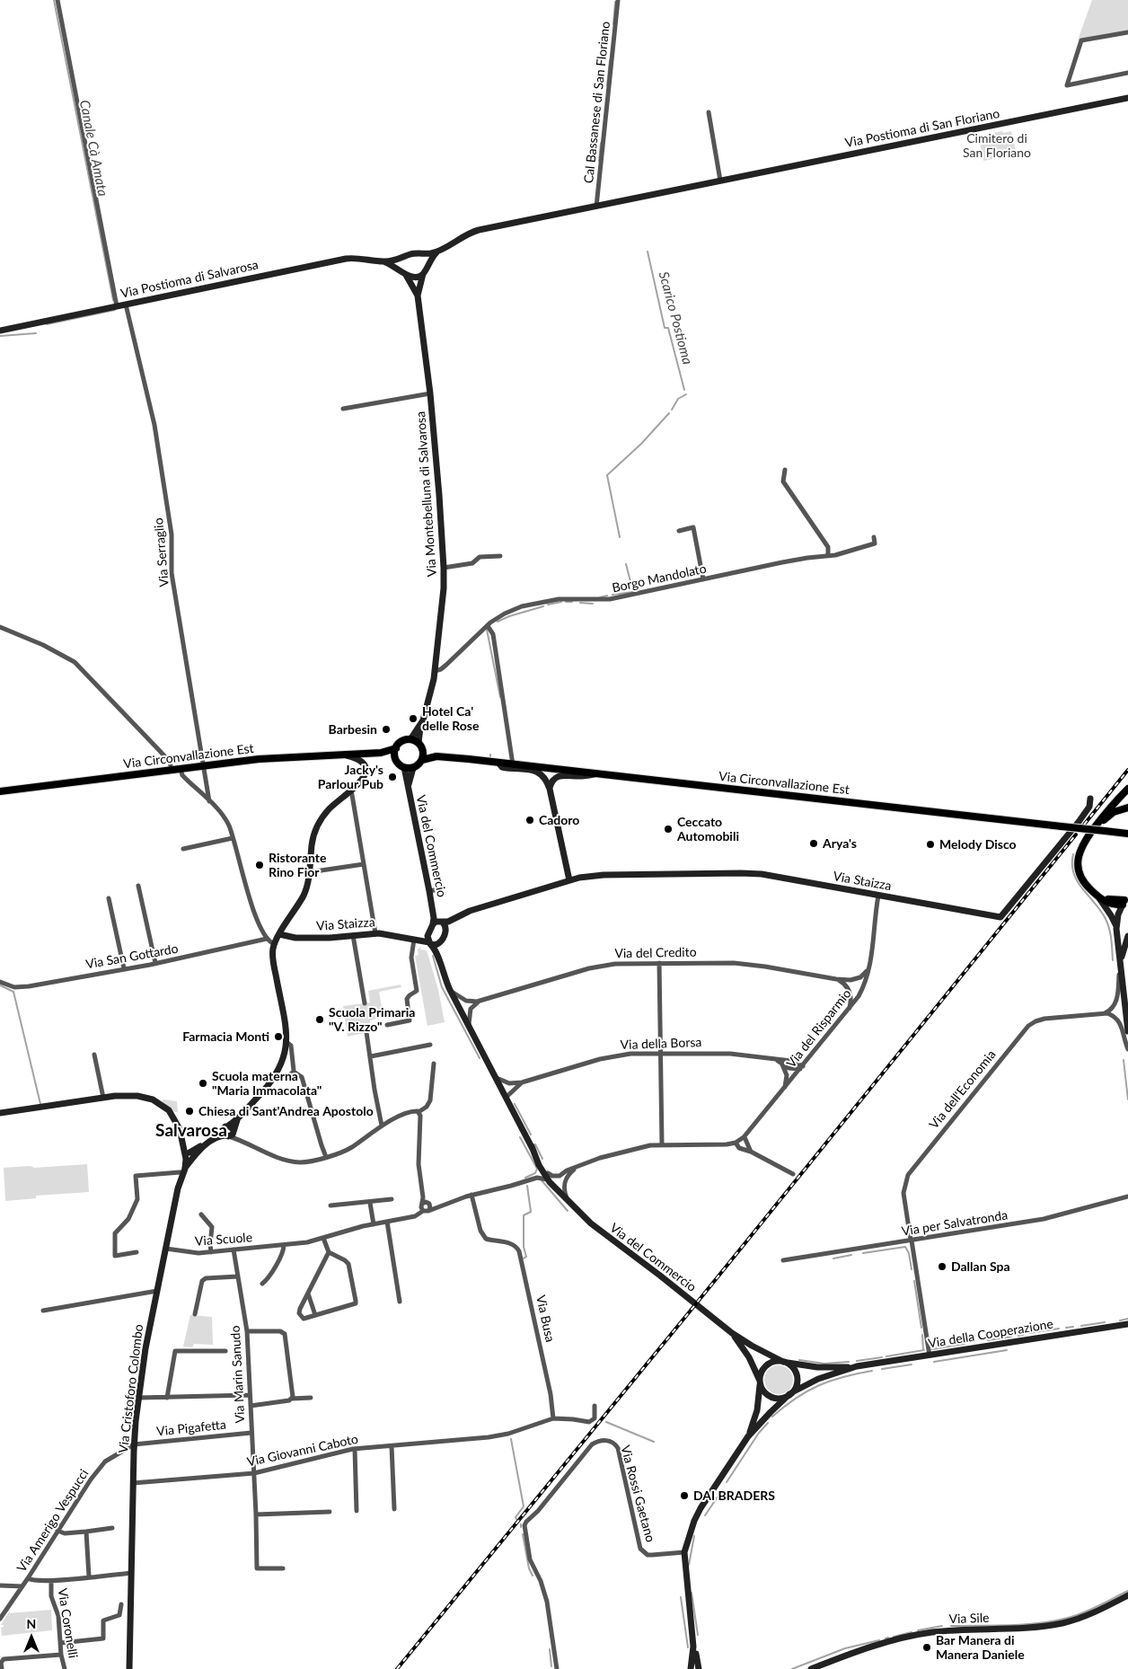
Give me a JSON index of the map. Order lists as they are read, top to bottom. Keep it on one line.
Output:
{"streets":{"main road":["Via Circonvallazione Est"],"street":["Cal Bassanese di San Floriano","Via Postioma di San Floriano","Via Postioma di Salvarosa","Via Montebelluna di Salvarosa","Via Serraglio","Borgo Mandolato","Via del Commercio","Via Staizza","Via del Credito","Via San Gottardo","Via del Risparmio","Via della Borsa","Via dell'Economia","Via per Salvatronda","Via Scuole","Via Busa","Via della Cooperazione","Via Marin Sanudo","Via Cristoforo Colombo","Via Pigafetta","Via Giovanni Caboto","Via Rossi Gaetano","Via Amerigo Vespucci","Via Sile","Via Coronelli"]},"crossings":[["Cal Bassanese di San Floriano","Via Postioma di San Floriano"],["Cal Bassanese di San Floriano","Via Postioma di Salvarosa"],["Via Postioma di San Floriano","Via Postioma di Salvarosa"],["Via Postioma di Salvarosa","Via Montebelluna di Salvarosa"],["Via Postioma di Salvarosa","Via Serraglio"],["Via Montebelluna di Salvarosa","Borgo Mandolato"],["Via Serraglio","Via Circonvallazione Est"],["Via del Commercio","Via Staizza"],["Via del Commercio","Via del Credito"],["Via del Commercio","Via della Borsa"],["Via del Commercio","Via della Cooperazione"],["Via Staizza","Via del Risparmio"],["Via del Risparmio","Via della Borsa"],["Via dell'Economia","Via per Salvatronda"],["Via dell'Economia","Via della Cooperazione"],["Via Scuole","Via Busa"],["Via Scuole","Via Marin Sanudo"],["Via Scuole","Via Cristoforo Colombo"],["Via Busa","Via Giovanni Caboto"],["Via della Cooperazione","Via Rossi Gaetano"],["Via Marin Sanudo","Via Pigafetta"],["Via Marin Sanudo","Via Giovanni Caboto"],["Via Cristoforo Colombo","Via Pigafetta"],["Via Cristoforo Colombo","Via Giovanni Caboto"],["Via Cristoforo Colombo","Via Amerigo Vespucci"],["Via Pigafetta","Via Amerigo Vespucci"]],"districts":["Salvarosa"],"water":["Canale Cà Amata","Scarico Postioma"],"parks":["Cimitero di San Floriano"],"places":["Hotel Ca' delle Rose","Barbesin","Jacky's Parlour Pub","Cadoro","Ceccato Automobili","Arya's","Melody Disco","Ristorante Rino Fior","Scuola Primaria \"V. Rizzo\"","Farmacia Monti","Scuola materna \"Maria Immacolata\"","Chiesa di Sant'Andrea Apostolo","Dallan Spa","DAI BRADERS","Bar Manera di Manera Daniele"],"north":"top"}
